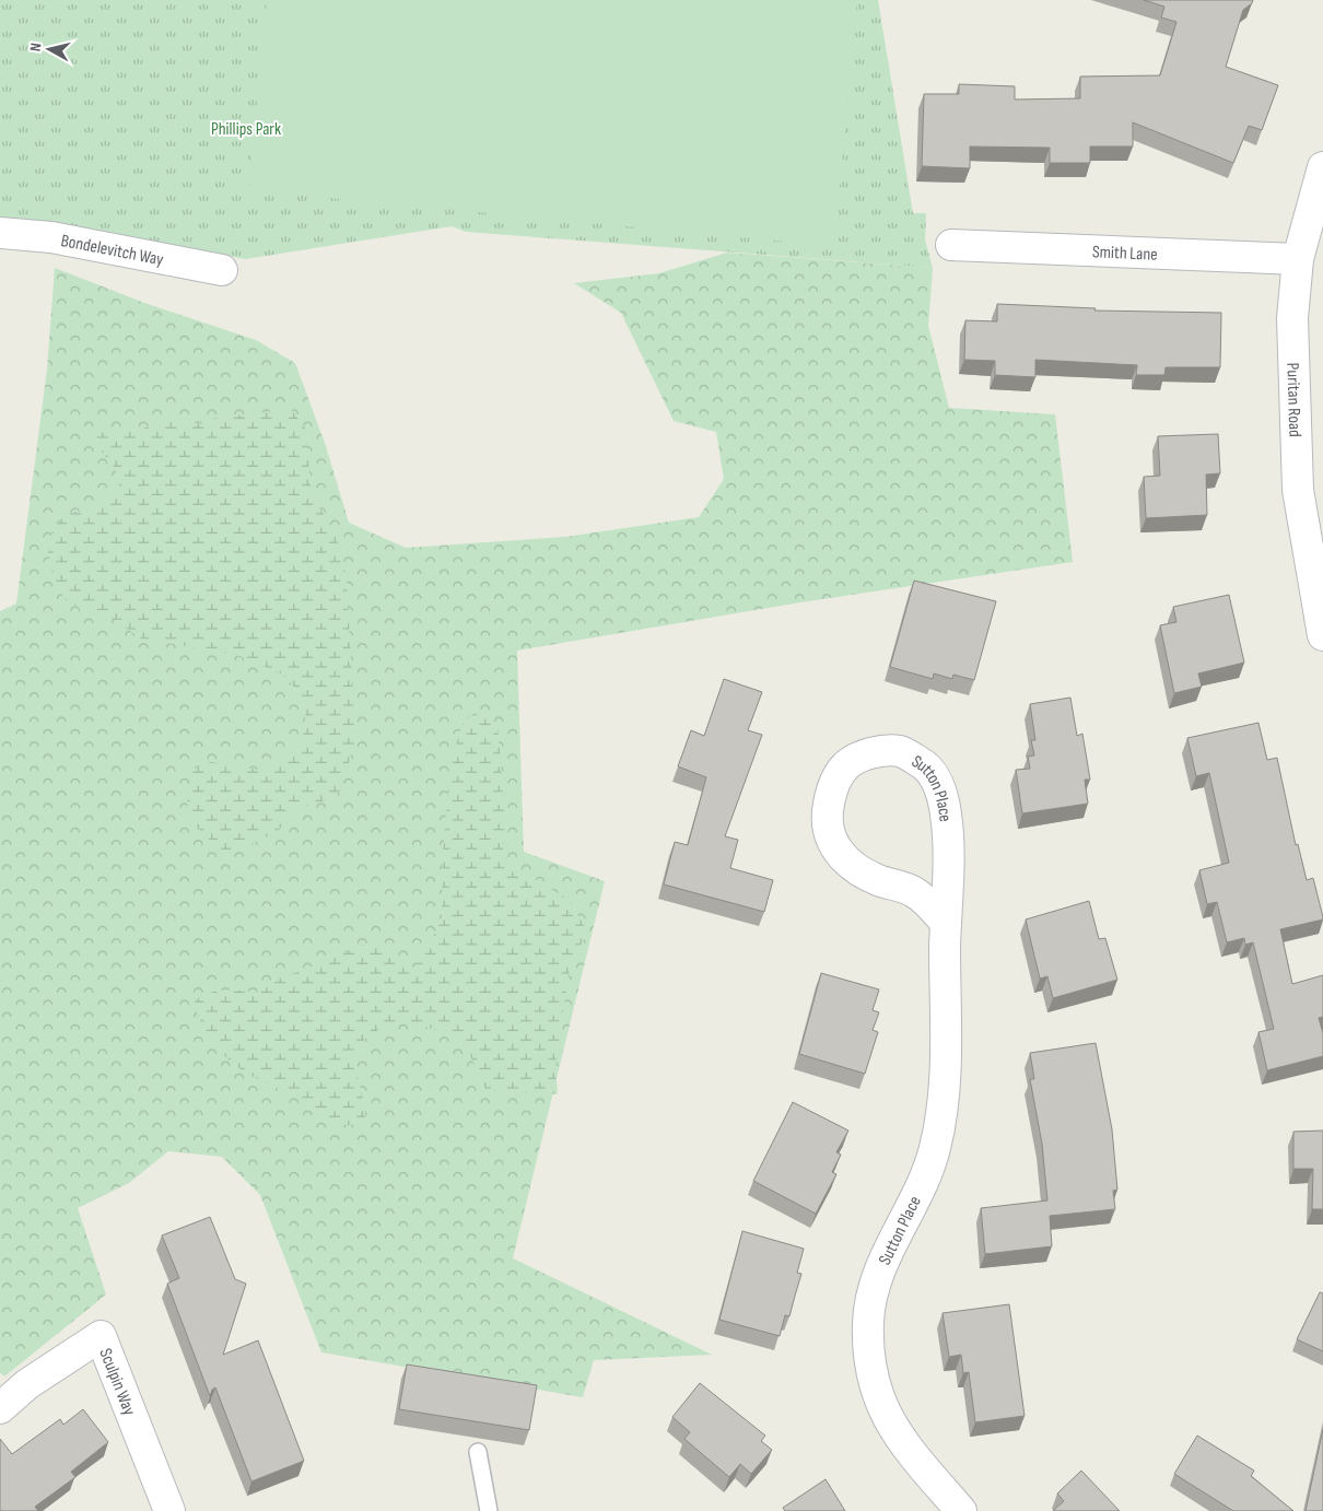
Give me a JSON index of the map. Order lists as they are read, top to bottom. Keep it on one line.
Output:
{"streets":{"street":["Bondelevitch Way","Smith Lane","Puritan Road","Sutton Place","Sculpin Way"]},"crossings":[["Smith Lane","Puritan Road"]],"parks":["Phillips Park"],"north":"left"}
